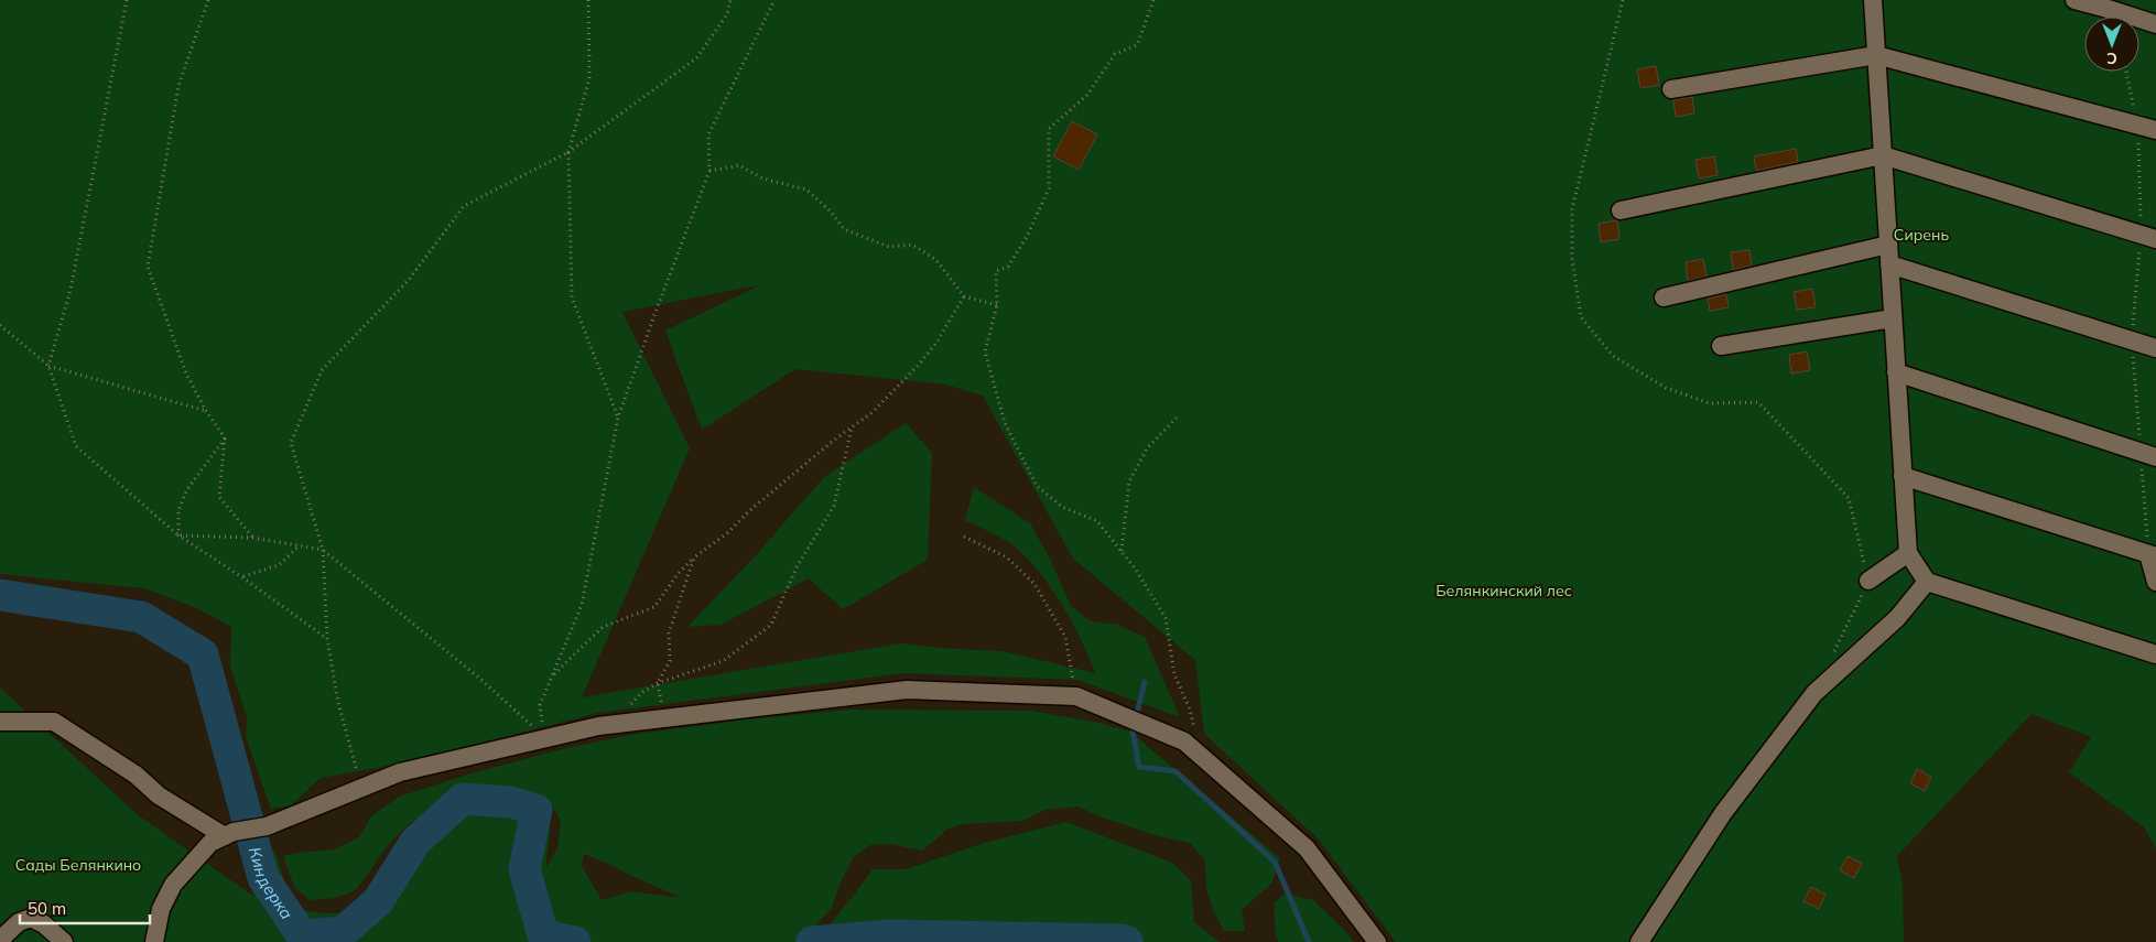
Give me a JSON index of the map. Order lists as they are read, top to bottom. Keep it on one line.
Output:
{"water":["Киндерка"],"parks":["Сирень","Белянкинский лес","Сады Белянкино"],"scale_bar":"50 m","north":"bottom"}
